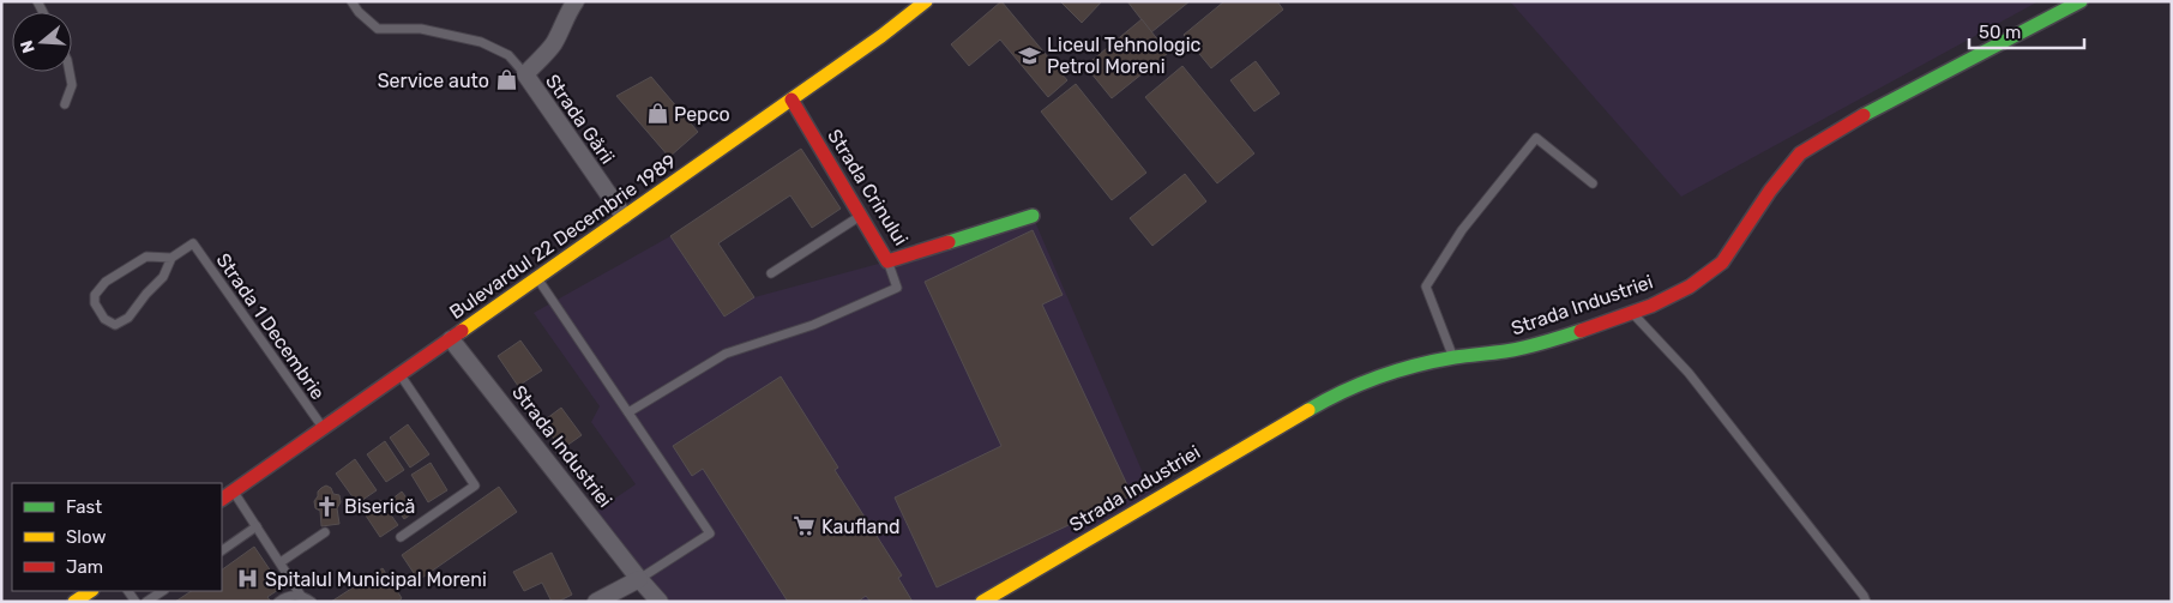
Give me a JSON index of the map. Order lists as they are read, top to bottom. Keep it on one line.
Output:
{"streets":{"street":["Strada Gării","Strada Crinului","Bulevardul 22 Decembrie 1989","Strada Industriei"],"lane":["Strada 1 Decembrie"]},"crossings":[["Strada Gării","Bulevardul 22 Decembrie 1989"],["Strada Crinului","Bulevardul 22 Decembrie 1989"],["Bulevardul 22 Decembrie 1989","Strada Industriei"],["Bulevardul 22 Decembrie 1989","Strada 1 Decembrie"]],"places":{"school or university":["Liceul Tehnologic Petrol Moreni"],"shop":["Service auto","Pepco"],"church":["Biserică"],"supermarket":["Kaufland"],"hospital":["Spitalul Municipal Moreni"]},"legend":["Fast","Slow","Jam"],"scale_bar":"50 m","north":"left"}
